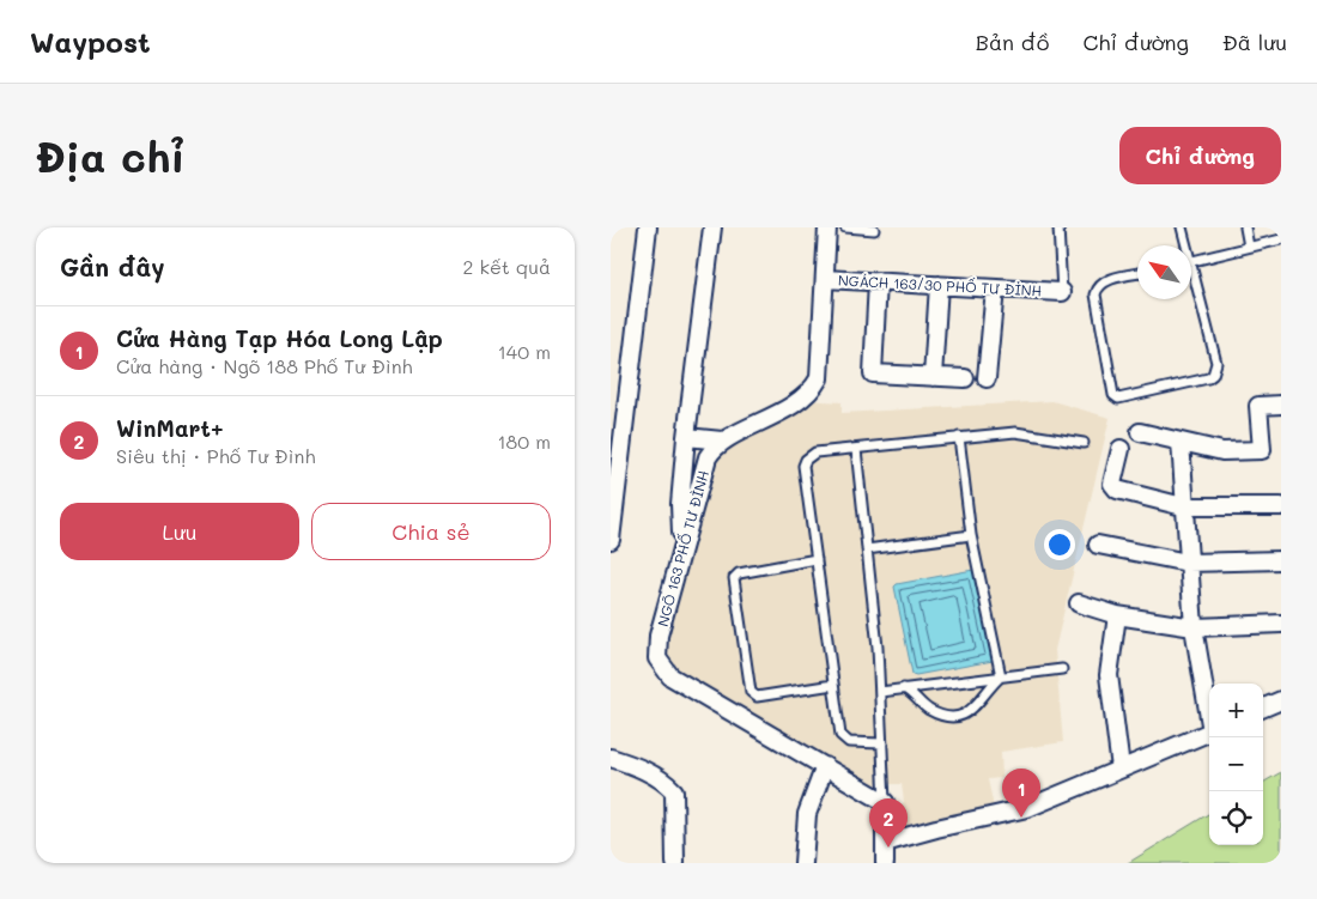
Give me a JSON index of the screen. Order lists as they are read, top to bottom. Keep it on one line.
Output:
{"streets":{"street":["NGÁCH 163/30 PHỐ TƯ ĐÌNH","NGÕ 163 PHỐ TƯ ĐÌNH"]},"crossings":[["NGÁCH 163/30 PHỐ TƯ ĐÌNH","NGÕ 163 PHỐ TƯ ĐÌNH"]],"north":"top left","page":{"header":"Waypost","nav":["Bản đồ","Chỉ đường","Đã lưu"],"buttons":["Chỉ đường",["Lưu","Chia sẻ"]],"title":"Địa chỉ","heading":["Gần đây","2 kết quả"],"list":[{"mark":"1","name":"Cửa Hàng Tạp Hóa Long Lập","note":"Cửa hàng · Ngõ 188 Phố Tư Đình","value":"140 m"},{"mark":"2","name":"WinMart+","note":"Siêu thị · Phố Tư Đình","value":"180 m"}],"map_buttons":["+","−"],"pins":["1","2"]}}
